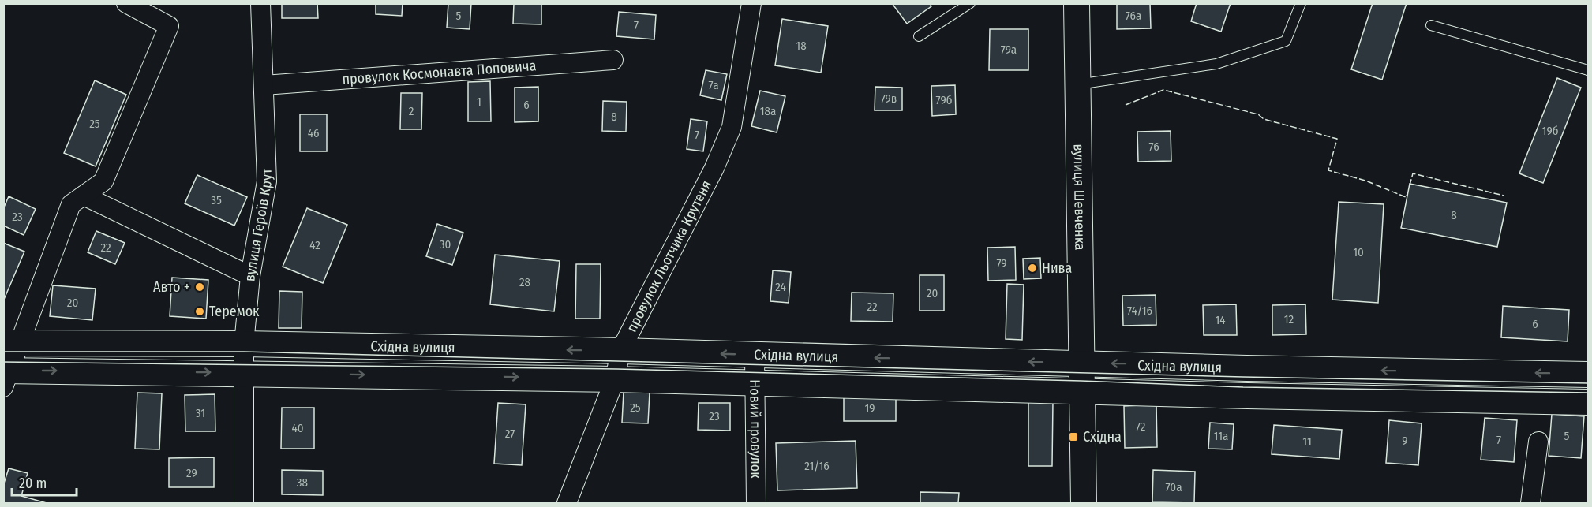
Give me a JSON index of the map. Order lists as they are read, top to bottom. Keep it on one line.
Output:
{"streets":{"street":["провулок Космонавта Поповича","вулиця Шевченка","вулиця Героїв Крут","провулок Льотчика Крутеня","Східна вулиця","Новий провулок"]},"crossings":[["провулок Космонавта Поповича","вулиця Героїв Крут"],["вулиця Шевченка","Східна вулиця"],["вулиця Героїв Крут","Східна вулиця"],["провулок Льотчика Крутеня","Східна вулиця"],["Східна вулиця","Новий провулок"]],"places":{"other":["Нива","Авто +","Теремок"],"transit":["Східна"]},"house_numbers":["5","76а","7","18","79а","7а","79в","79б","1","6","2","18а","8","25","19б","46","7","76","35","8","23","30","42","22","10","79","28","24","20","20","22","74/16","12","14","6","25","19","31","23","72","40","27","11а","5","7","9","11","21/16","29","38","70а"],"scale_bar":"20 m"}
